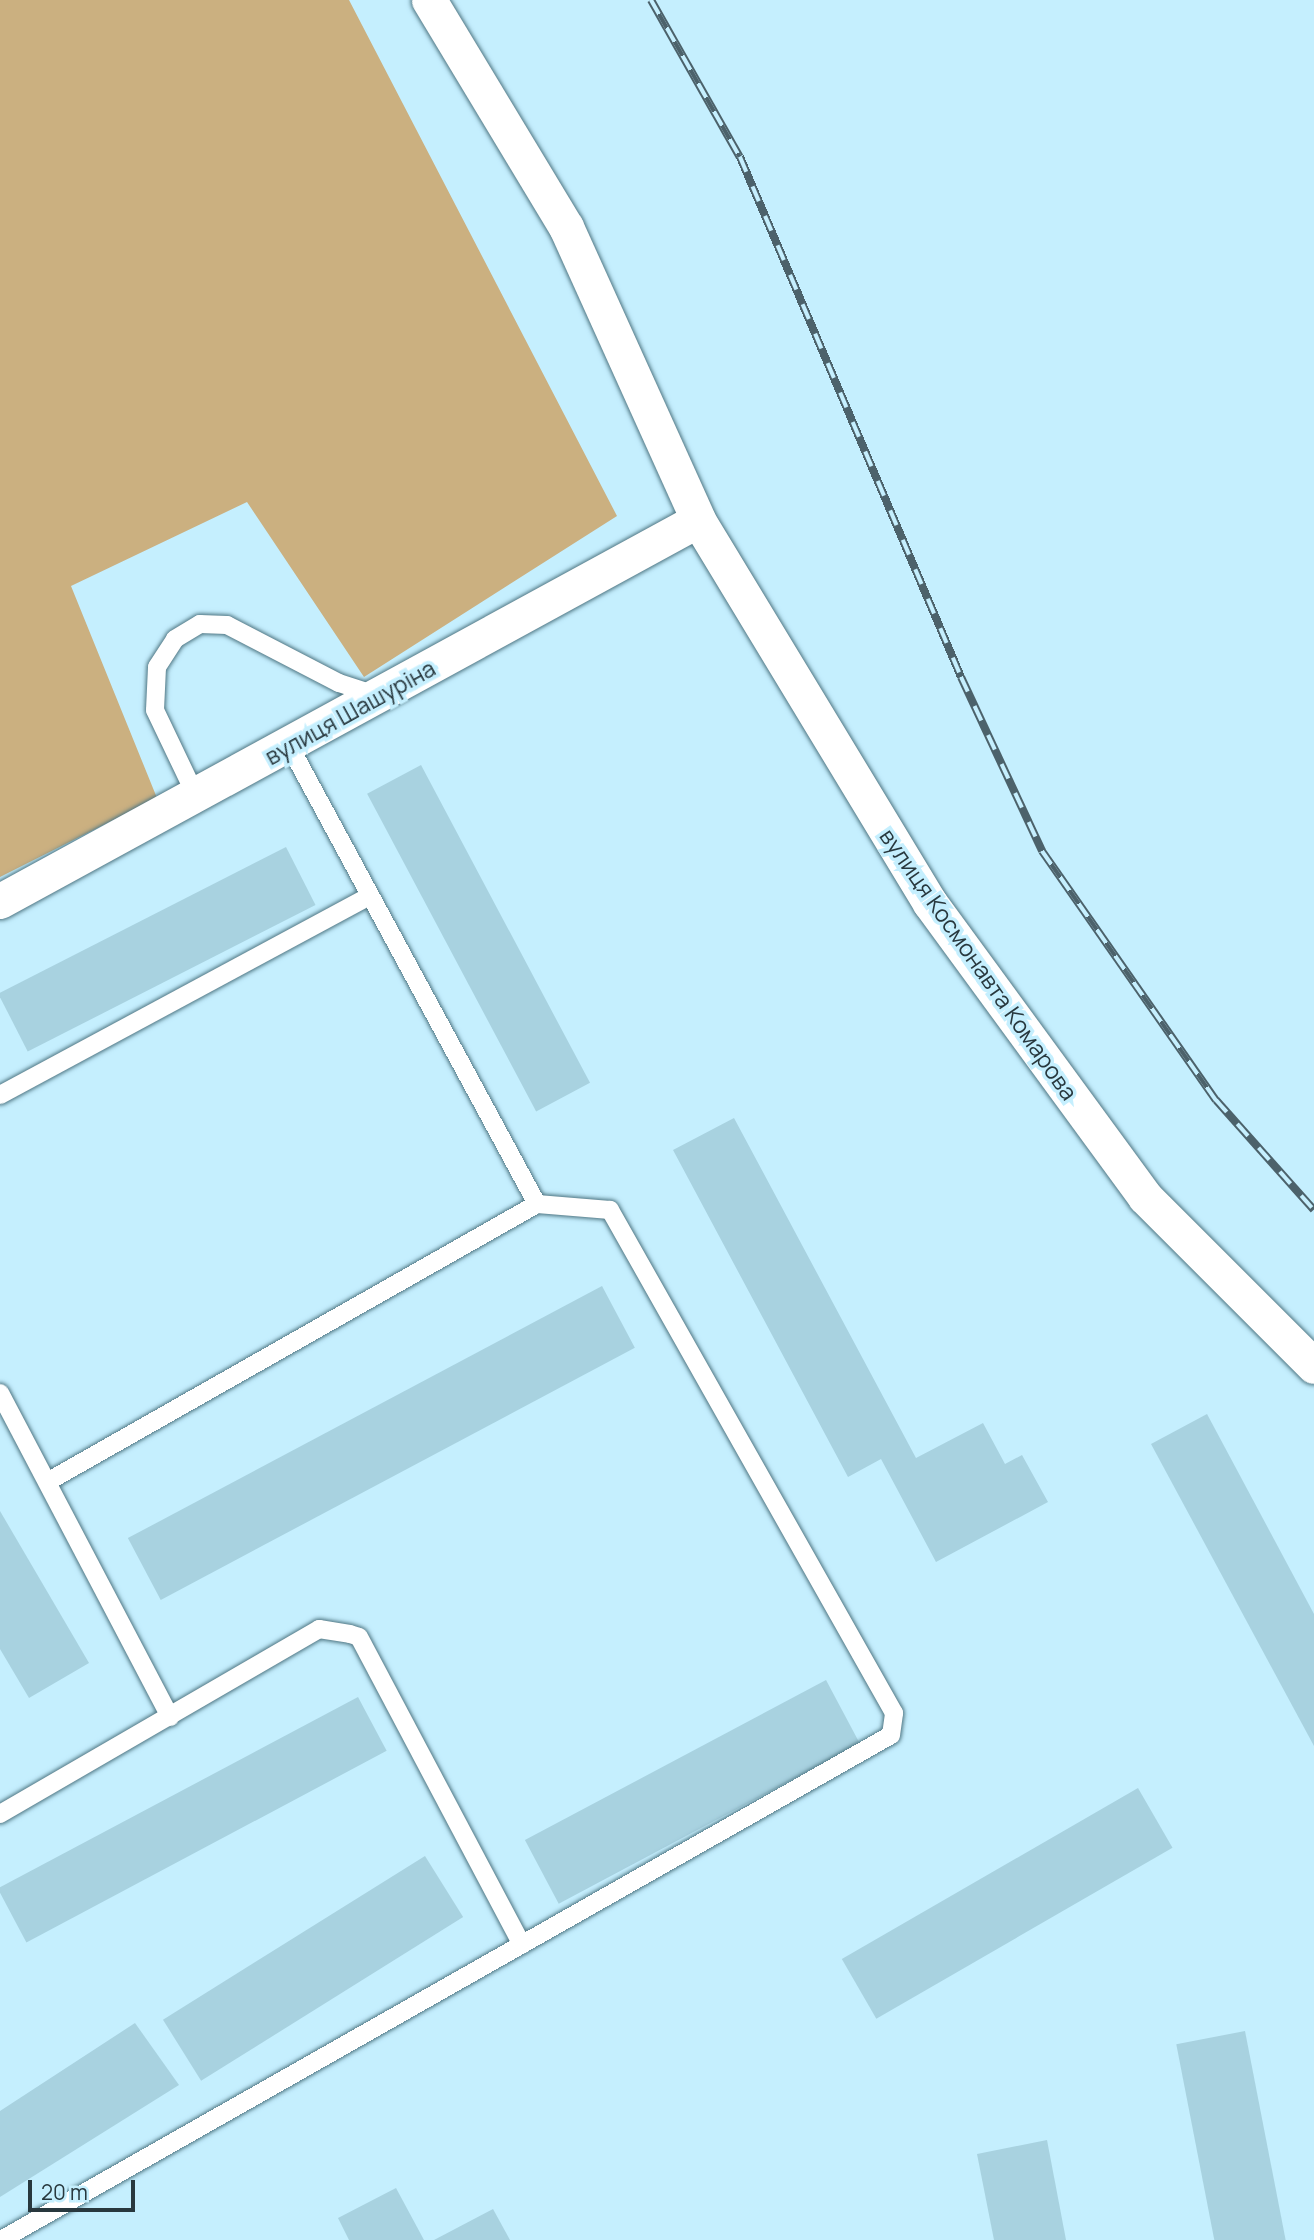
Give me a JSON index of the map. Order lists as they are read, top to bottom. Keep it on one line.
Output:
{"streets":{"street":["вулиця Шашуріна","вулиця Космонавта Комарова"]},"crossings":[["вулиця Шашуріна","вулиця Космонавта Комарова"]],"scale_bar":"20 m"}
